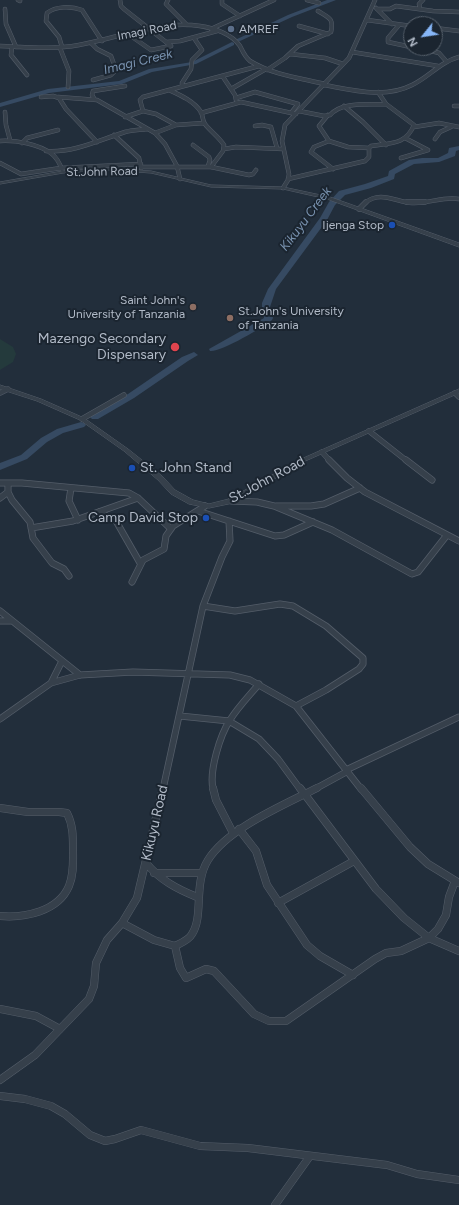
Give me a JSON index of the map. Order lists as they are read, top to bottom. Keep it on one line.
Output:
{"streets":{"street":["Imagi Road","St.John Road","Kikuyu Road"]},"water":["Imagi Creek","Kikuyu Creek"],"places":["AMREF","Ijenga Stop","Saint John's University of Tanzania","St.John's University of Tanzania","Mazengo Secondary Dispensary","St. John Stand","Camp David Stop"],"north":"bottom left"}
